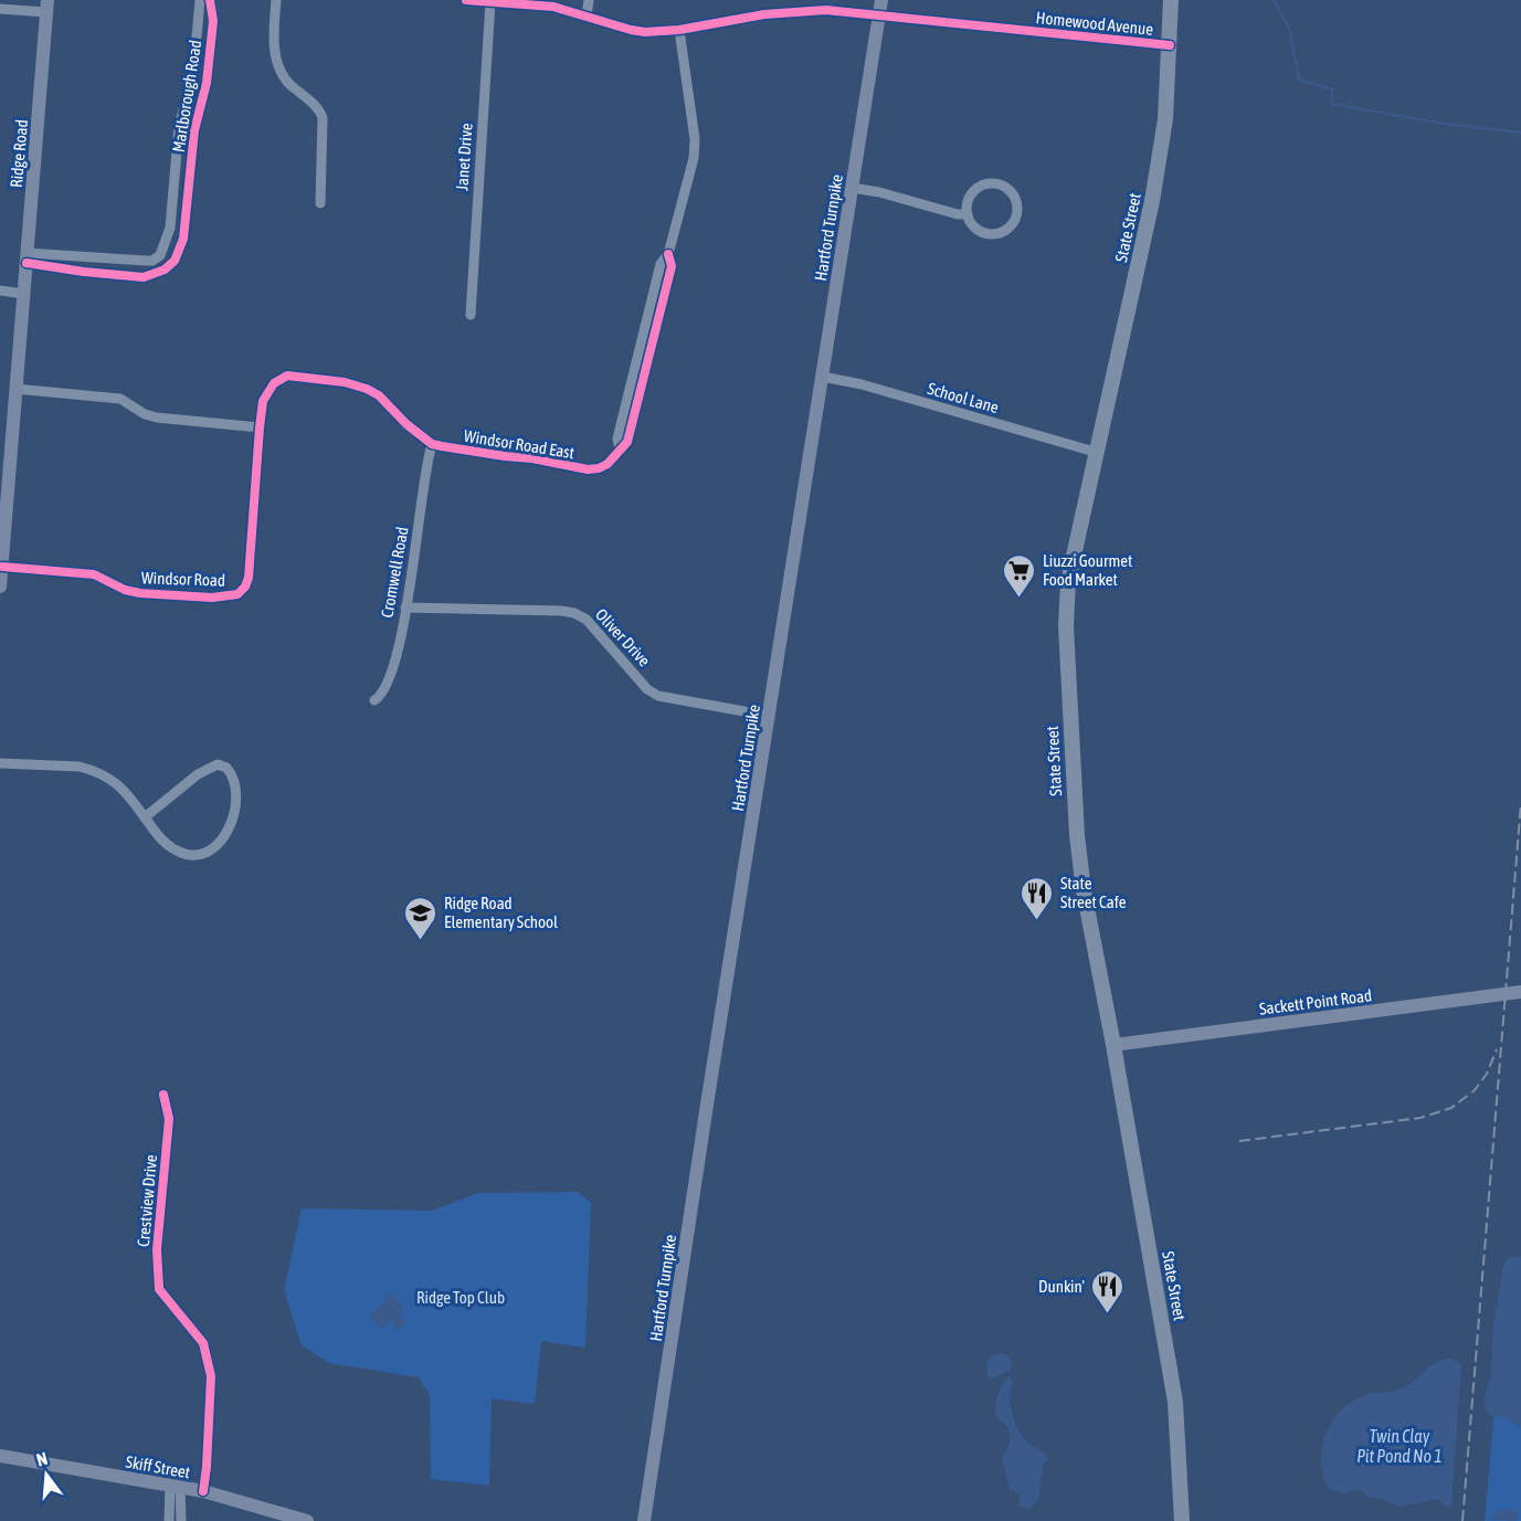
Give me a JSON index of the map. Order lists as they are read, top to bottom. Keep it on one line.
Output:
{"streets":{"main road":["Ridge Road","Hartford Turnpike","State Street","Sackett Point Road","Skiff Street"],"street":["Homewood Avenue","Marlborough Road","Janet Drive","School Lane","Windsor Road East","Cromwell Road","Windsor Road","Oliver Drive","Crestview Drive"]},"crossings":[["Homewood Avenue","Janet Drive"],["Homewood Avenue","Hartford Turnpike"],["Homewood Avenue","State Street"],["Homewood Avenue","Windsor Road East"],["Ridge Road","Windsor Road"],["Hartford Turnpike","School Lane"],["Hartford Turnpike","Oliver Drive"],["State Street","School Lane"],["State Street","Sackett Point Road"],["Windsor Road East","Cromwell Road"],["Windsor Road East","Windsor Road"],["Cromwell Road","Oliver Drive"],["Crestview Drive","Skiff Street"]],"water":["Twin Clay Pit Pond No 1"],"parks":["Ridge Top Club"],"places":{"supermarket":["Liuzzi Gourmet Food Market"],"restaurant":["State Street Cafe","Dunkin'"],"school or university":["Ridge Road Elementary School"]},"north":"top"}
